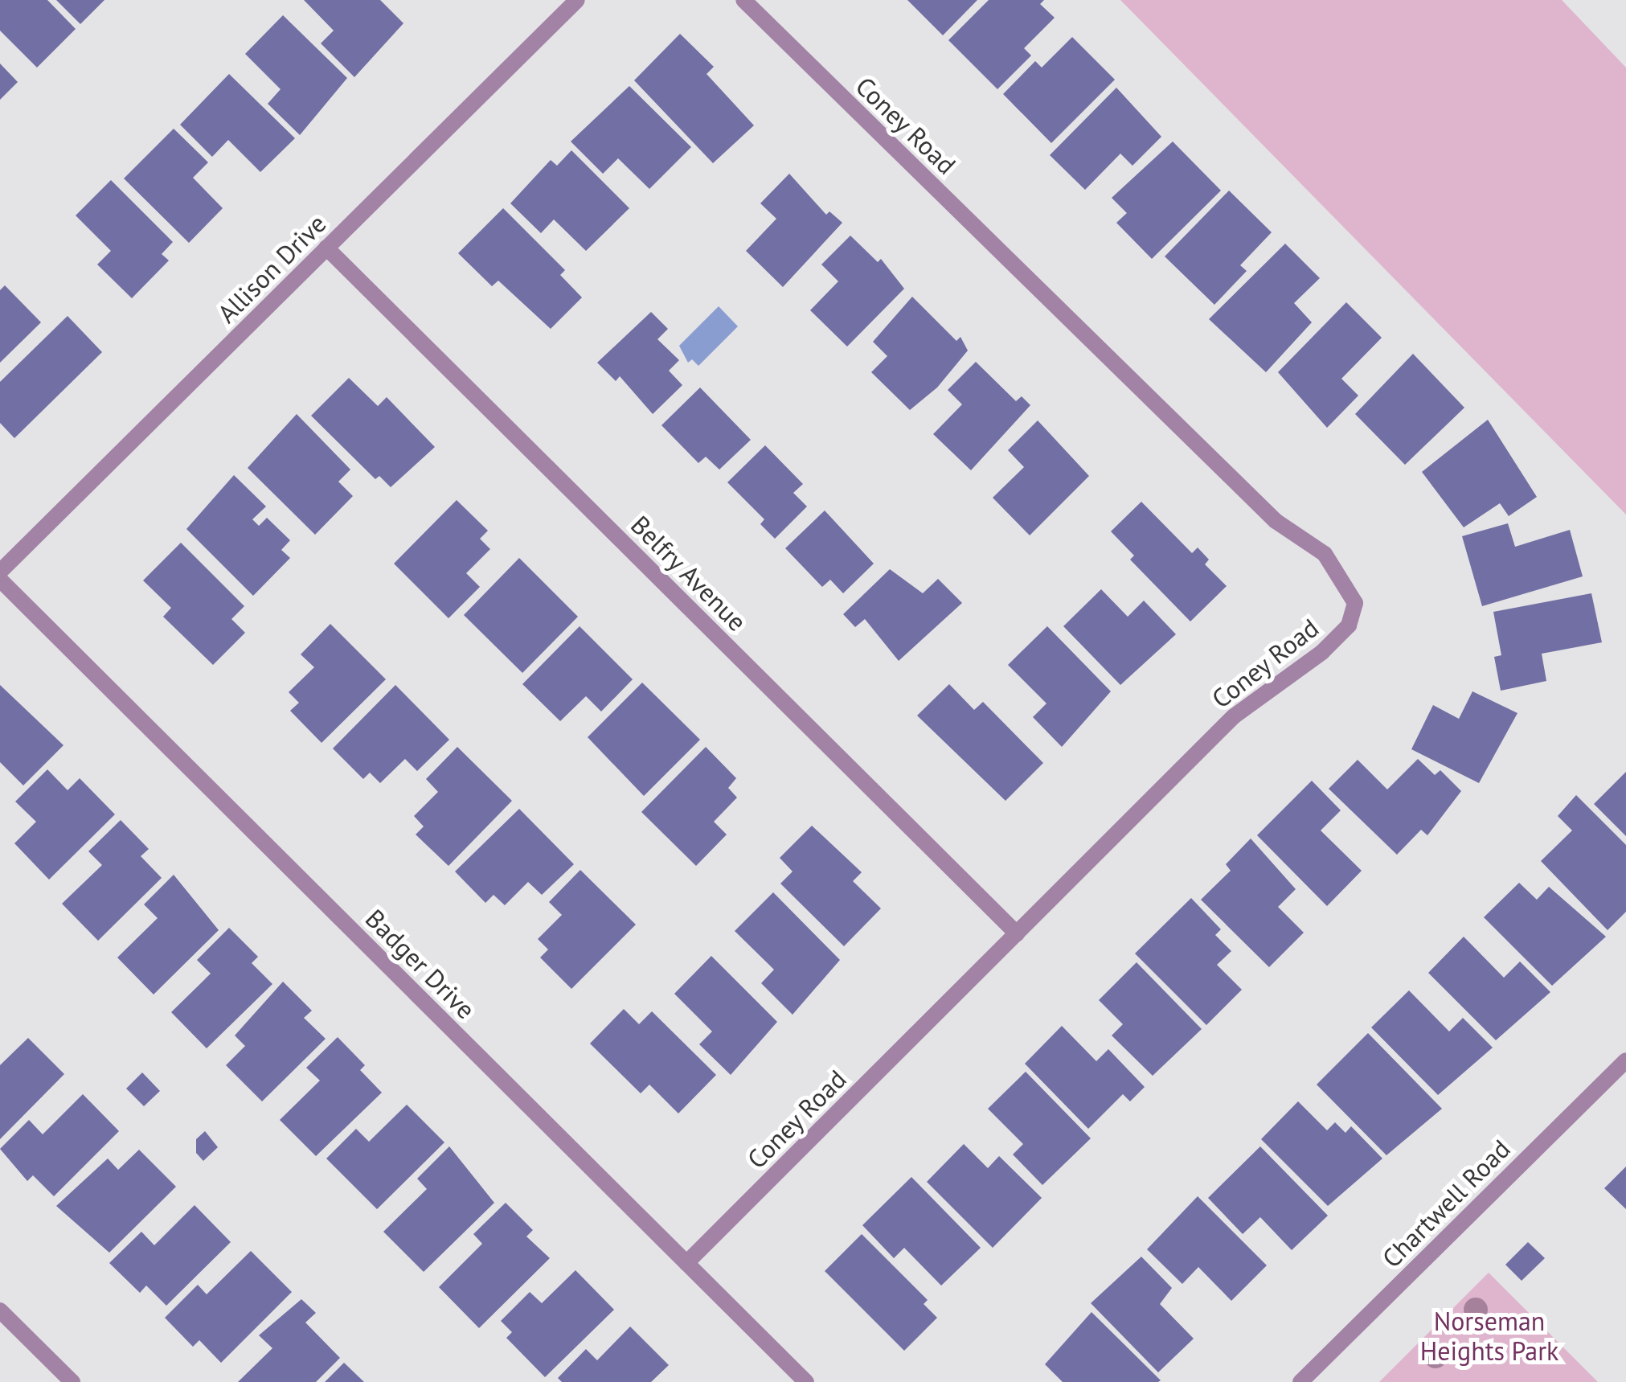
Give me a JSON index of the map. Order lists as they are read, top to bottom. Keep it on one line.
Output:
{"streets":{"street":["Coney Road","Allison Drive","Belfry Avenue","Badger Drive","Chartwell Road"]},"crossings":[["Coney Road","Belfry Avenue"],["Coney Road","Badger Drive"],["Allison Drive","Belfry Avenue"]],"parks":["Norseman Heights Park"]}
